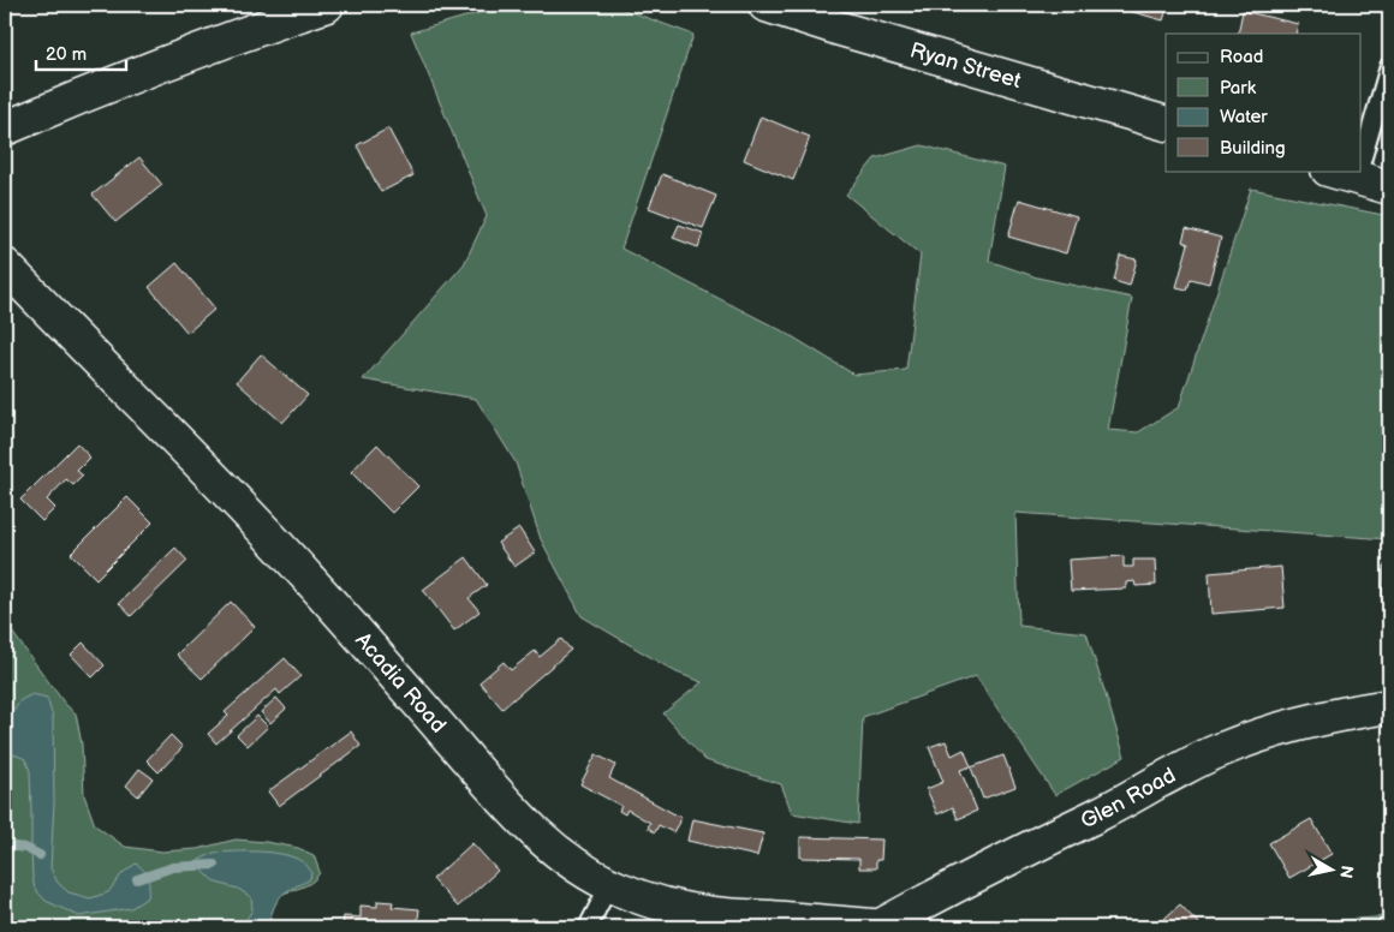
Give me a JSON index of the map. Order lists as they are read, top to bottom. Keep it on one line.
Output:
{"streets":{"street":["Ryan Street","Acadia Road","Glen Road"]},"crossings":[["Acadia Road","Glen Road"]],"legend":["Road","Park","Water","Building"],"scale_bar":"20 m","north":"right"}
